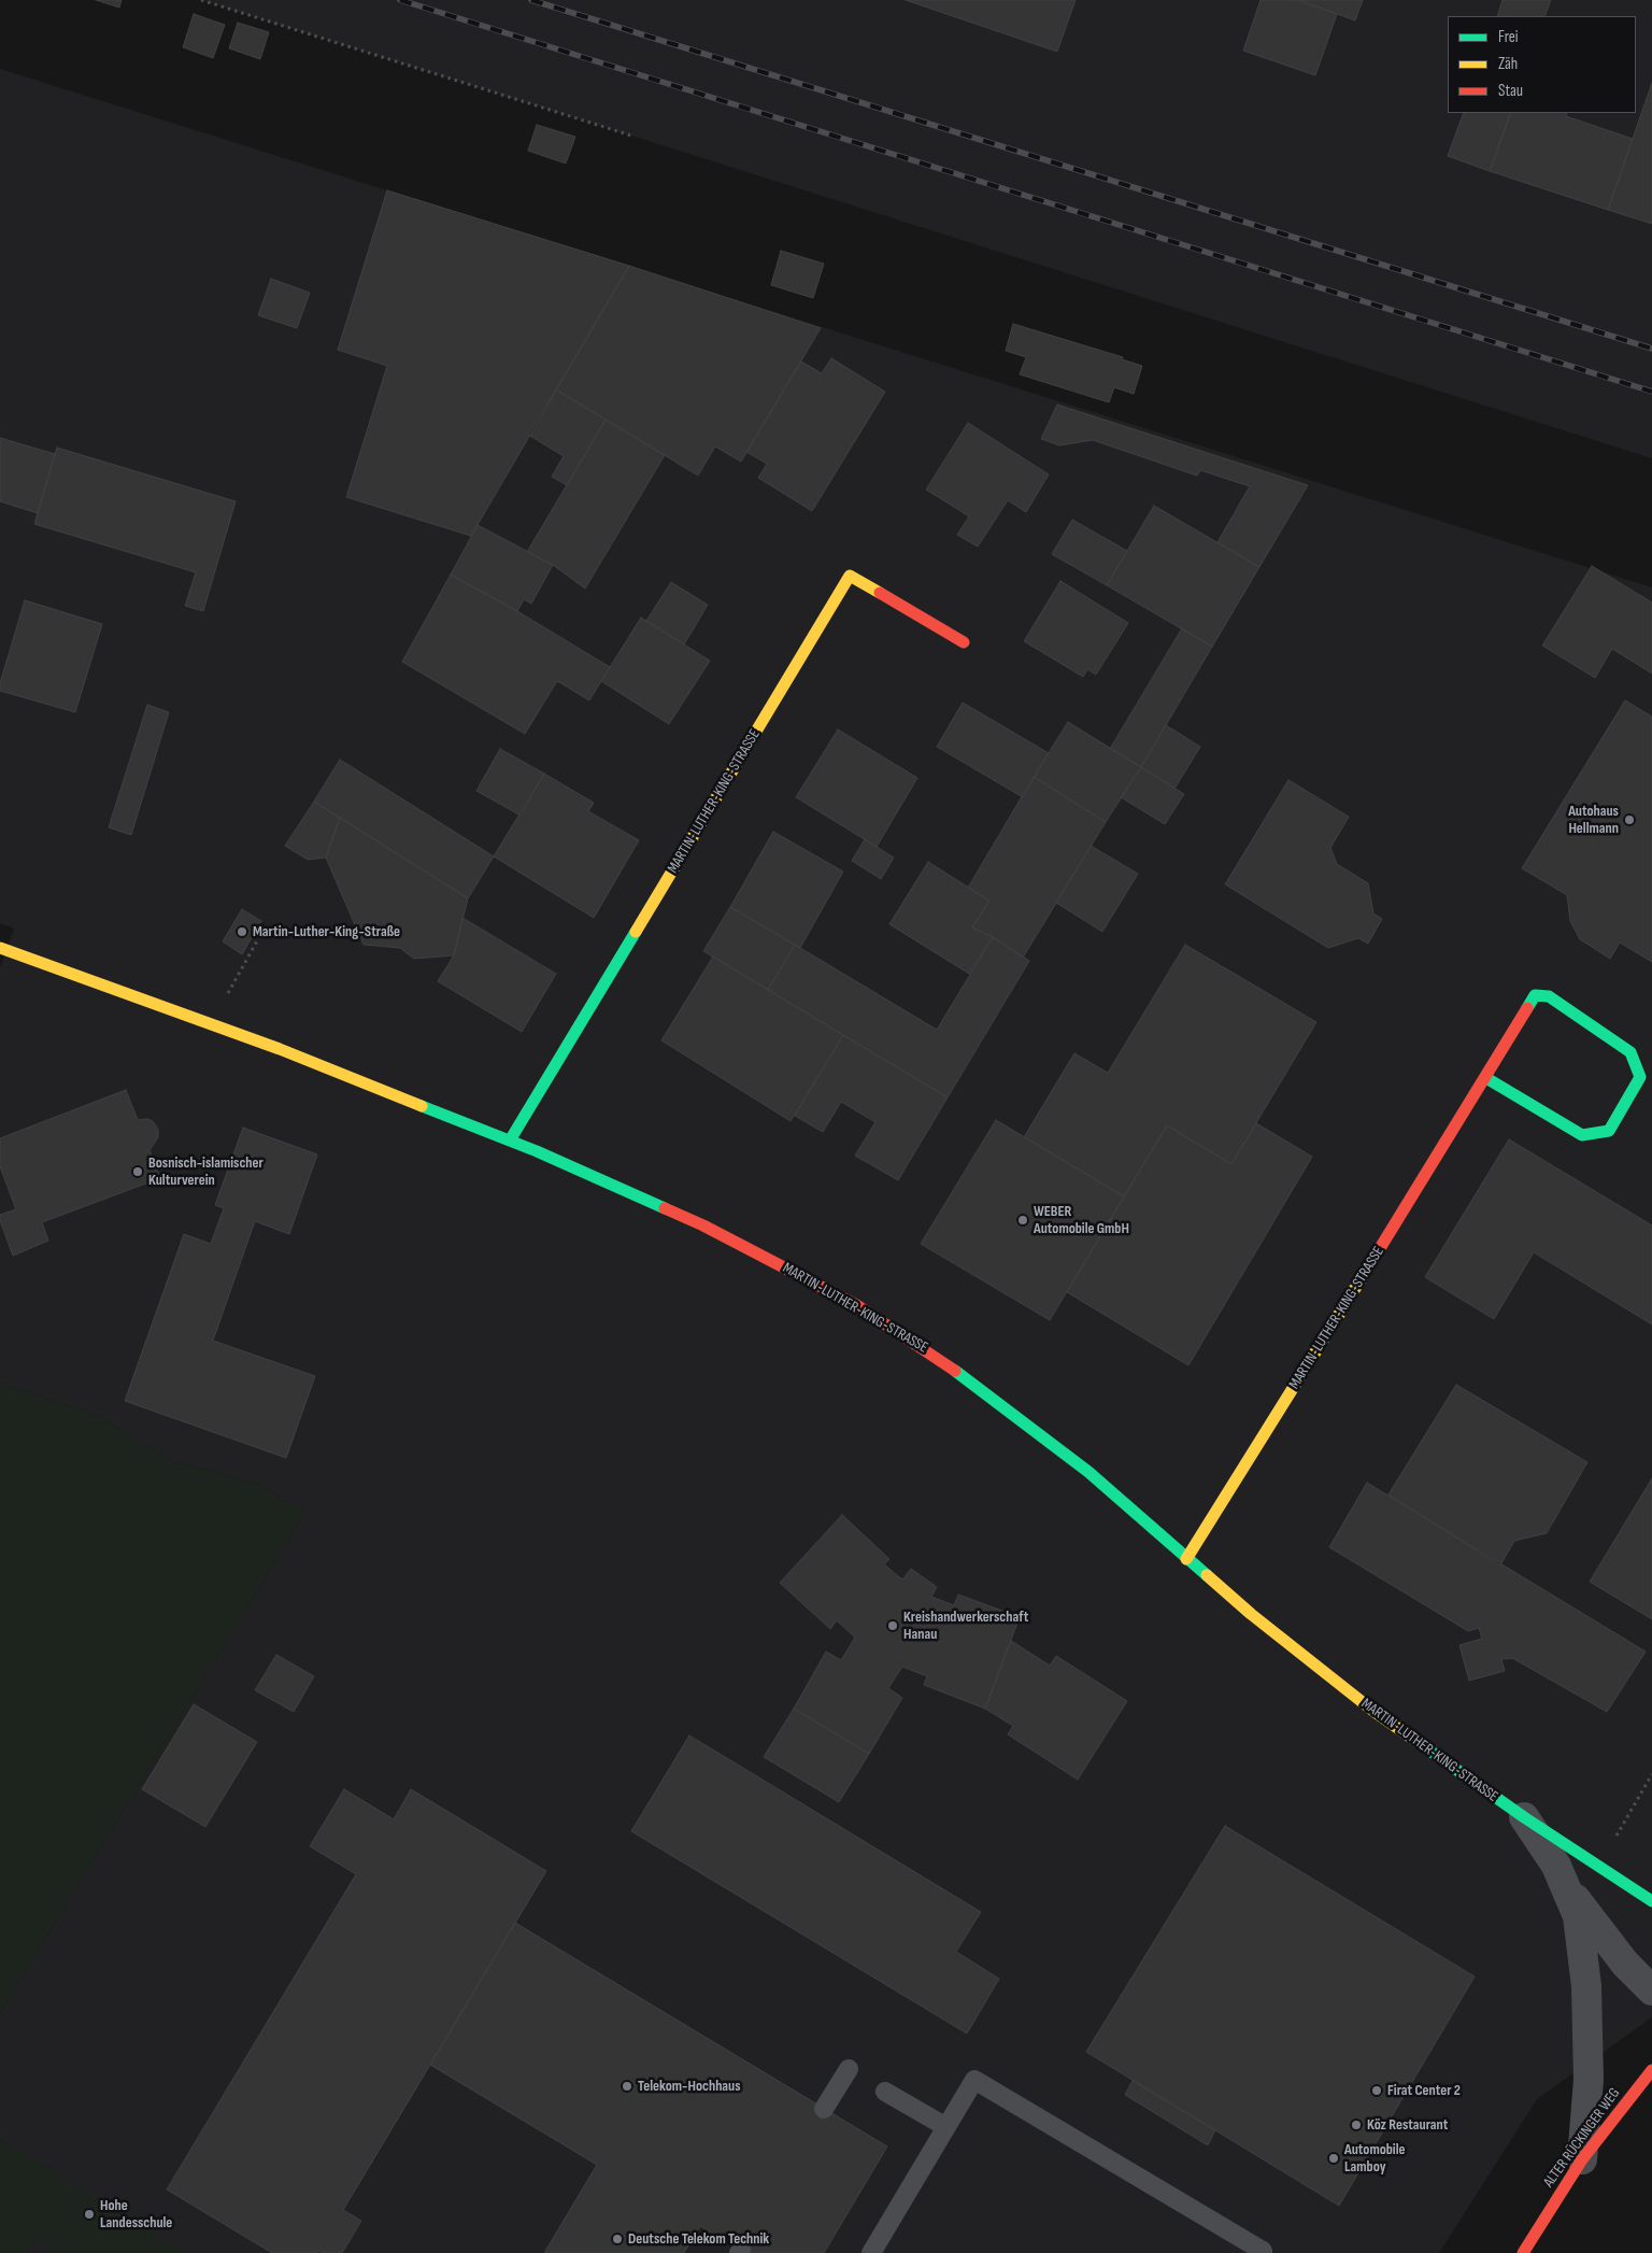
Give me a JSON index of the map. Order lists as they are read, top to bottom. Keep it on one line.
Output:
{"streets":{"street":["MARTIN-LUTHER-KING-STRASSE","ALTER RÜCKINGER WEG"]},"crossings":[["MARTIN-LUTHER-KING-STRASSE","ALTER RÜCKINGER WEG"]],"places":["Autohaus Hellmann","Martin-Luther-King-Straße","Bosnisch-islamischer Kulturverein","WEBER Automobile GmbH","Kreishandwerkerschaft Hanau","Telekom-Hochhaus","Firat Center 2","Köz Restaurant","Automobile Lamboy","Hohe Landesschule","Deutsche Telekom Technik"],"legend":["Frei","Zäh","Stau"]}
